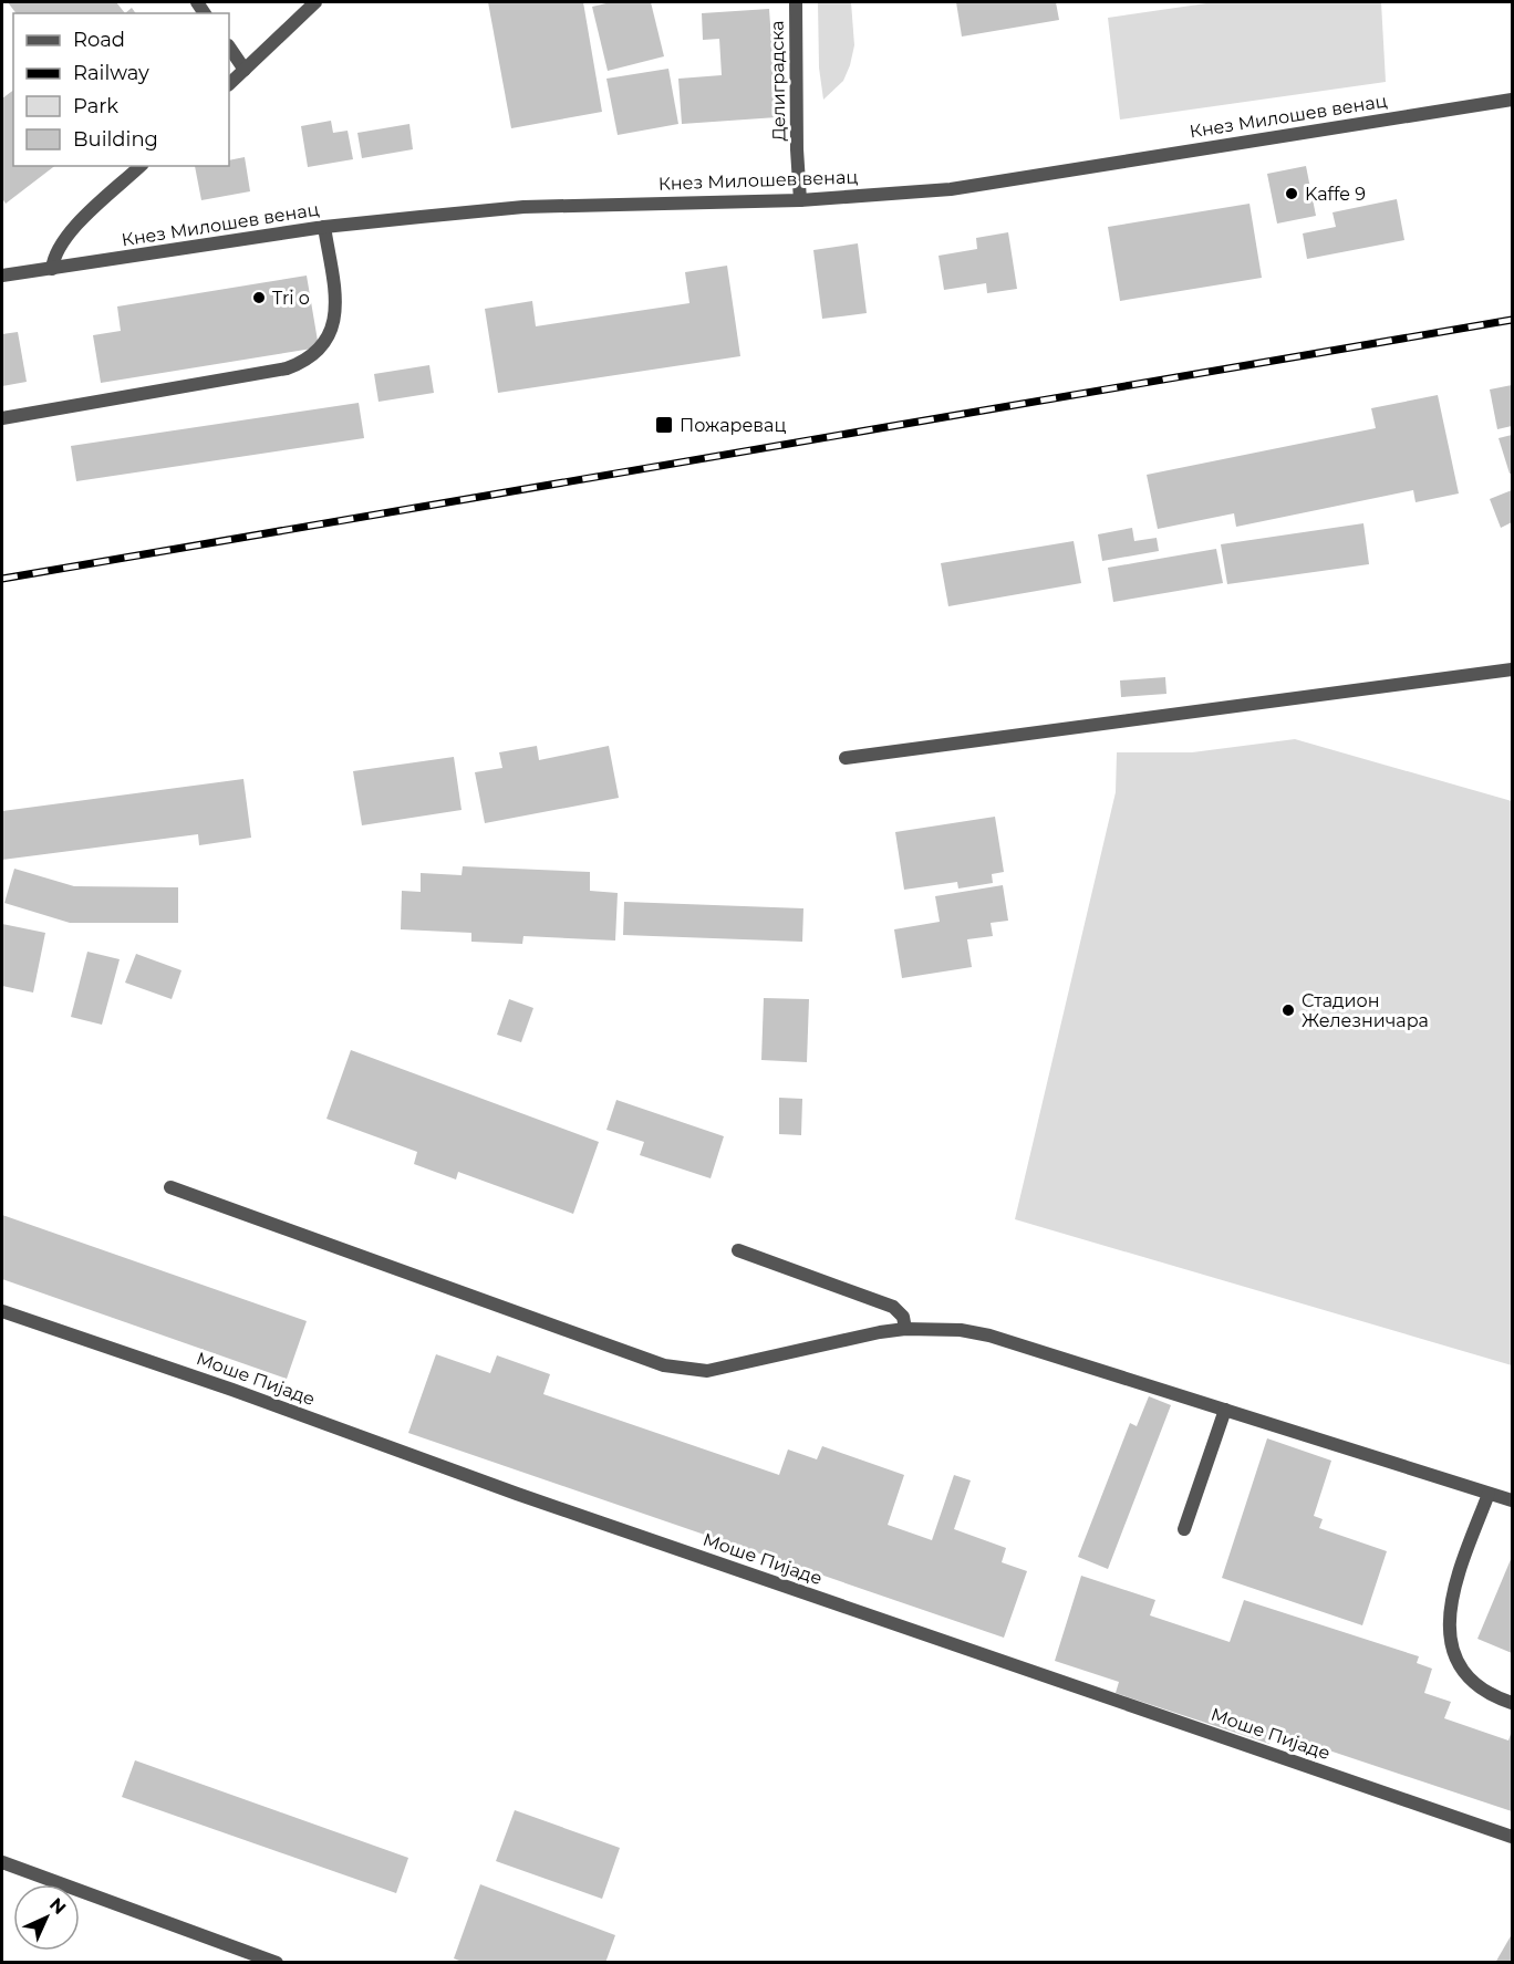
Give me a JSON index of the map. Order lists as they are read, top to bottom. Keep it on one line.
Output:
{"streets":{"street":["Делиградска","Кнез Милошев венац","Моше Пијаде"]},"crossings":[["Делиградска","Кнез Милошев венац"]],"places":{"other":["Kaffe 9","Tri o","Стадион Железничара"],"transit":["Пожаревац"]},"legend":["Road","Railway","Park","Building"],"north":"top right"}
